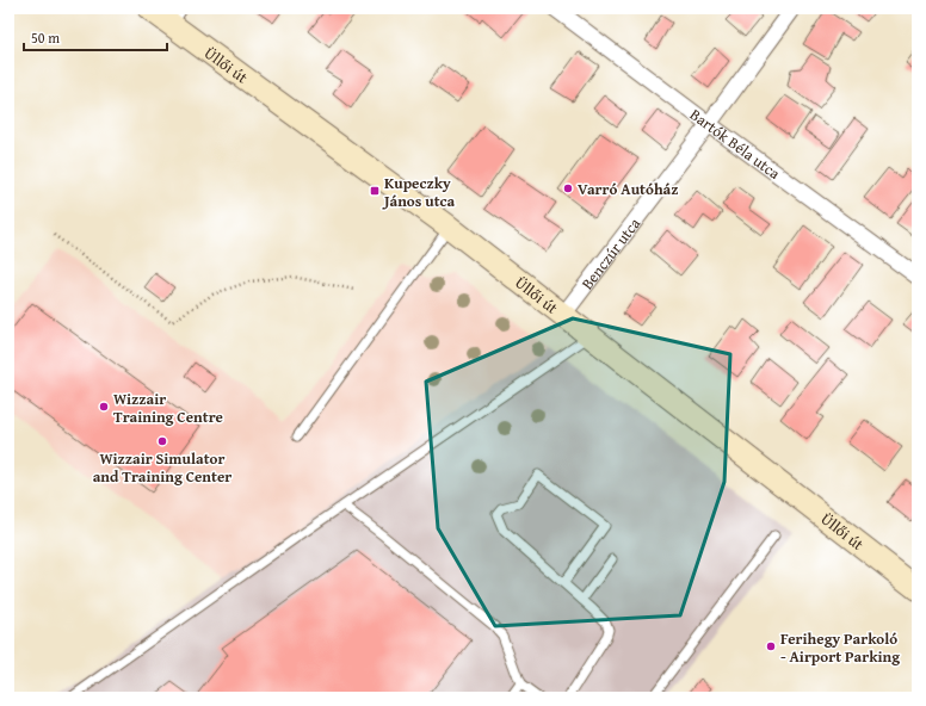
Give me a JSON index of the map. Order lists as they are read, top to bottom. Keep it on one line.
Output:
{"streets":{"main road":["Üllői út"],"street":["Bartók Béla utca","Benczúr utca"]},"crossings":[["Üllői út","Benczúr utca"],["Bartók Béla utca","Benczúr utca"]],"places":{"other":["Varró Autóház","Wizzair Training Centre","Wizzair Simulator and Training Center","Ferihegy Parkoló - Airport Parking"],"transit":["Kupeczky János utca"]},"scale_bar":"50 m"}
